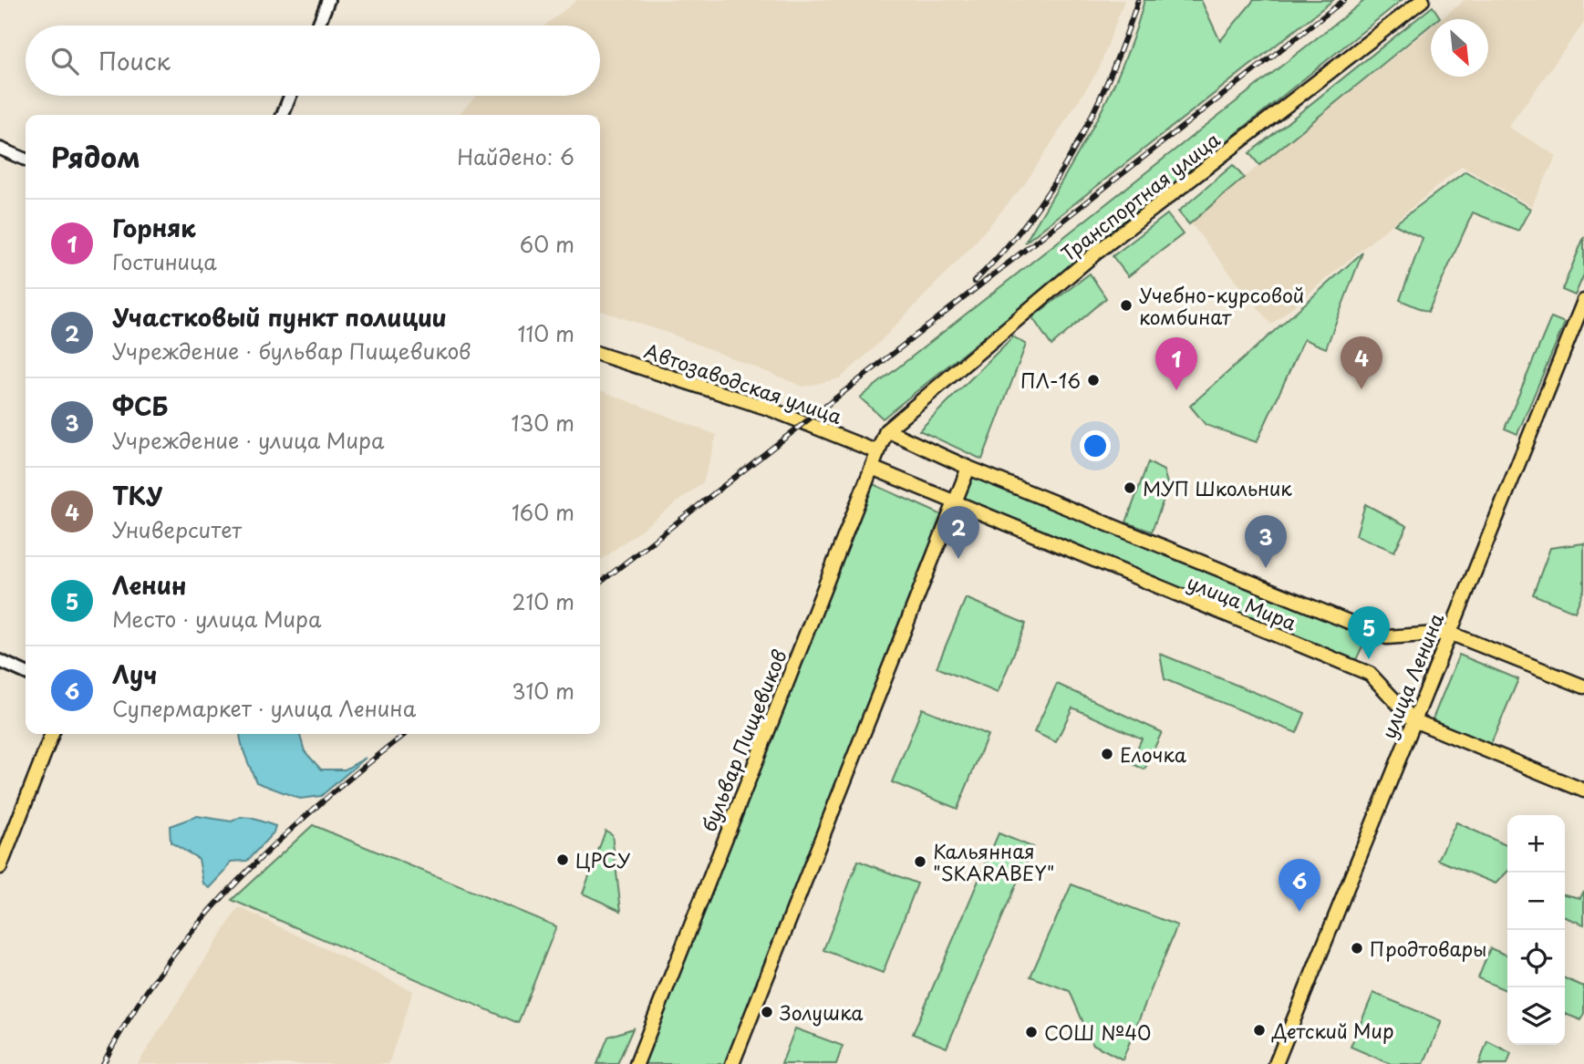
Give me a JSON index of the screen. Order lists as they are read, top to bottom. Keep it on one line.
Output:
{"streets":{"main road":["Транспортная улица","Автозаводская улица","улица Мира","улица Ленина","бульвар Пищевиков"]},"crossings":[["Транспортная улица","улица Мира"],["Транспортная улица","бульвар Пищевиков"],["Автозаводская улица","бульвар Пищевиков"],["улица Мира","улица Ленина"],["улица Мира","бульвар Пищевиков"]],"places":["Учебно-курсовой комбинат","ПЛ-16","МУП Школьник","Елочка","ЦРСУ","Кальянная \"SKARABEY\"","Продтовары","Золушка","Детский Мир","СОШ №40"],"north":"bottom right","page":{"search":"Поиск","heading":["Рядом","Найдено: 6"],"list":[{"mark":"1","name":"Горняк","note":"Гостиница","value":"60 m"},{"mark":"2","name":"Участковый пункт полиции","note":"Учреждение · бульвар Пищевиков","value":"110 m"},{"mark":"3","name":"ФСБ","note":"Учреждение · улица Мира","value":"130 m"},{"mark":"4","name":"ТКУ","note":"Университет","value":"160 m"},{"mark":"5","name":"Ленин","note":"Место · улица Мира","value":"210 m"},{"mark":"6","name":"Луч","note":"Супермаркет · улица Ленина","value":"310 m"}],"pins":["4","1","2","3","5","6"],"map_buttons":["+","−"]}}
